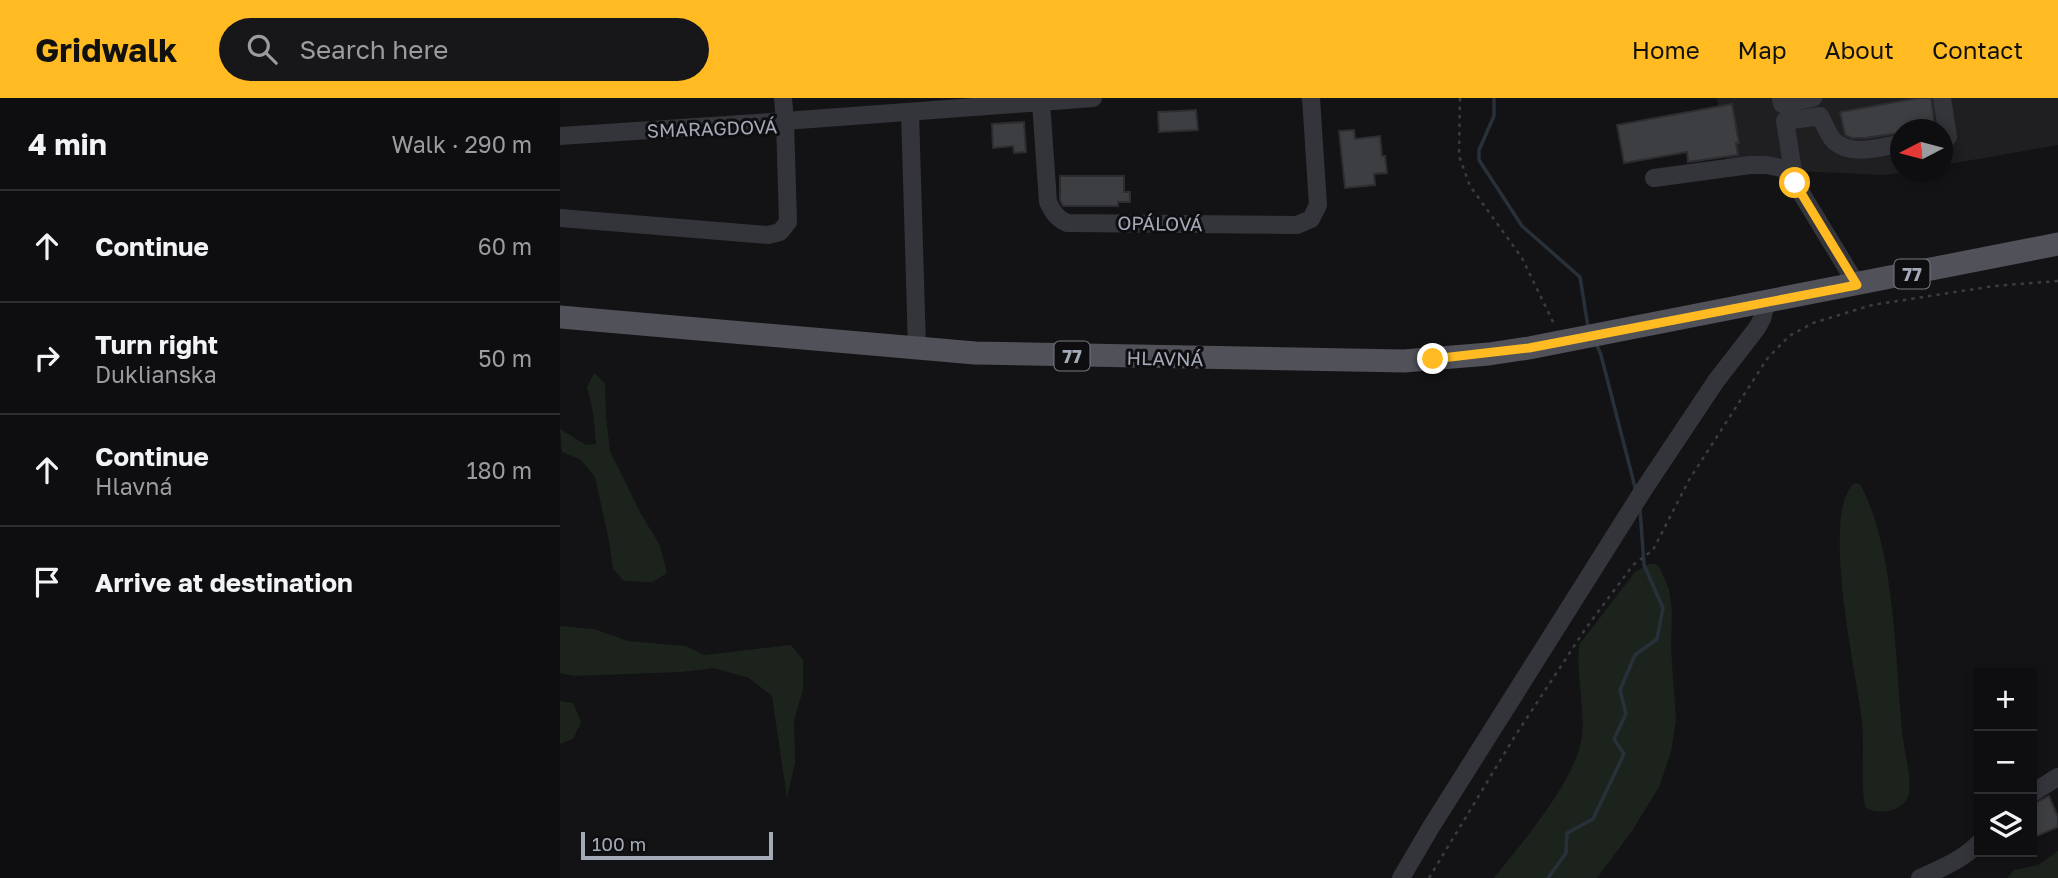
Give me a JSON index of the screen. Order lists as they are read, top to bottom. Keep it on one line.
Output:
{"streets":{"main road":["77","HLAVNÁ"],"street":["SMARAGDOVÁ","OPÁLOVÁ"]},"crossings":[["77","HLAVNÁ"]],"scale_bar":"100 m","north":"left","page":{"header":"Gridwalk","search":"Search here","nav":["Home","Map","About","Contact"],"heading":["4 min","Walk · 290 m"],"list":[["Continue","60 m"],["Turn right","Duklianska","50 m"],["Continue","Hlavná","180 m"],"Arrive at destination"],"map_buttons":["+","−"],"scale":"100 m"}}
